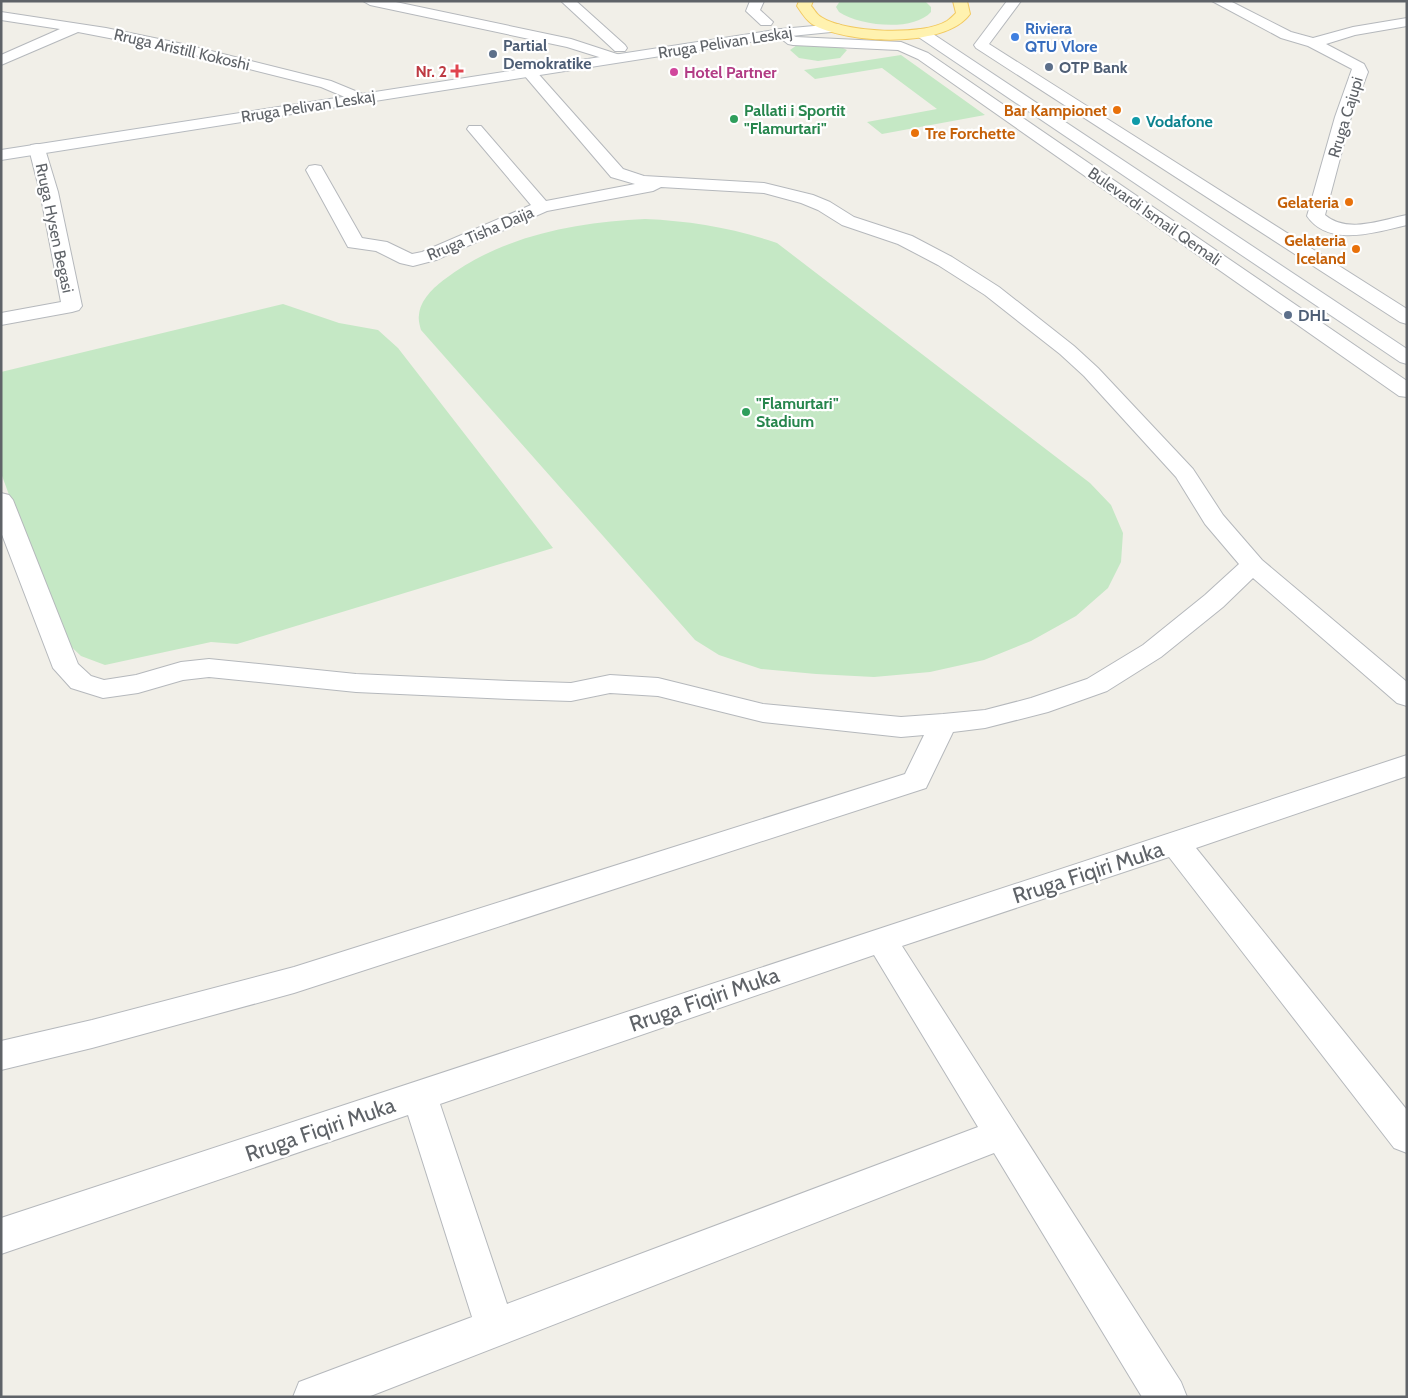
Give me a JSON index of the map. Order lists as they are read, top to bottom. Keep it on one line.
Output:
{"streets":{"street":["Rruga Pelivan Leskaj","Rruga Aristill Kokoshi","Rruga Cajupi","Bulevardi Ismail Qemali","Rruga Hysen Begasi","Rruga Tisha Daija","Rruga Fiqiri Muka"]},"crossings":[["Rruga Pelivan Leskaj","Rruga Aristill Kokoshi"],["Rruga Pelivan Leskaj","Bulevardi Ismail Qemali"],["Rruga Pelivan Leskaj","Rruga Hysen Begasi"]],"places":{"other":["Riviera QTU Vlore","Partial Demokratike","OTP Bank","Hotel Partner","Bar Kampionet","Pallati i Sportit \"Flamurtari\"","Vodafone","Tre Forchette","Gelateria","Gelateria Iceland","DHL","\"Flamurtari\" Stadium"],"health":["Nr. 2"]}}
